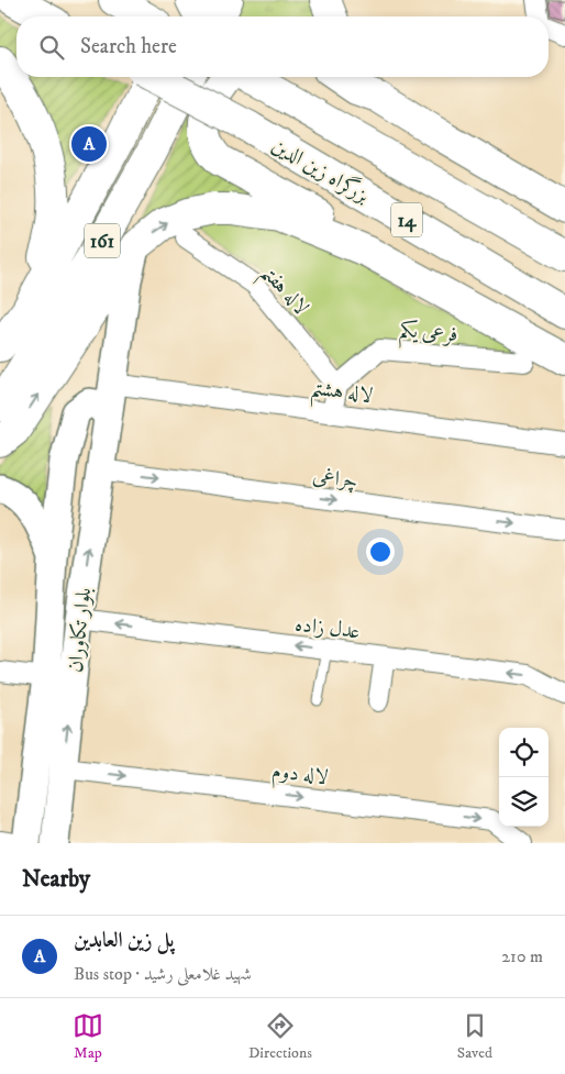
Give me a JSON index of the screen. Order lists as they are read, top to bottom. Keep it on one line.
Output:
{"streets":{"main road":["بزرگراه زین الدین","14","161","بلوار تکاوران"],"street":["لاله هفتم","فرعی یکم","لاله هشتم","چراغی","عدل زاده","لاله دوم"]},"crossings":[["لاله هفتم","فرعی یکم"],["لاله هشتم","بلوار تکاوران"],["چراغی","بلوار تکاوران"],["عدل زاده","بلوار تکاوران"],["بلوار تکاوران","لاله دوم"]],"one_way":["چراغی","عدل زاده","لاله دوم"],"page":{"search":"Search here","pins":"A","heading":"Nearby","list":[{"mark":"A","name":"پل زین العابدین","note":"Bus stop · شهید غلامعلی رشید","value":"210 m"}],"nav":["Map","Directions","Saved"]}}
